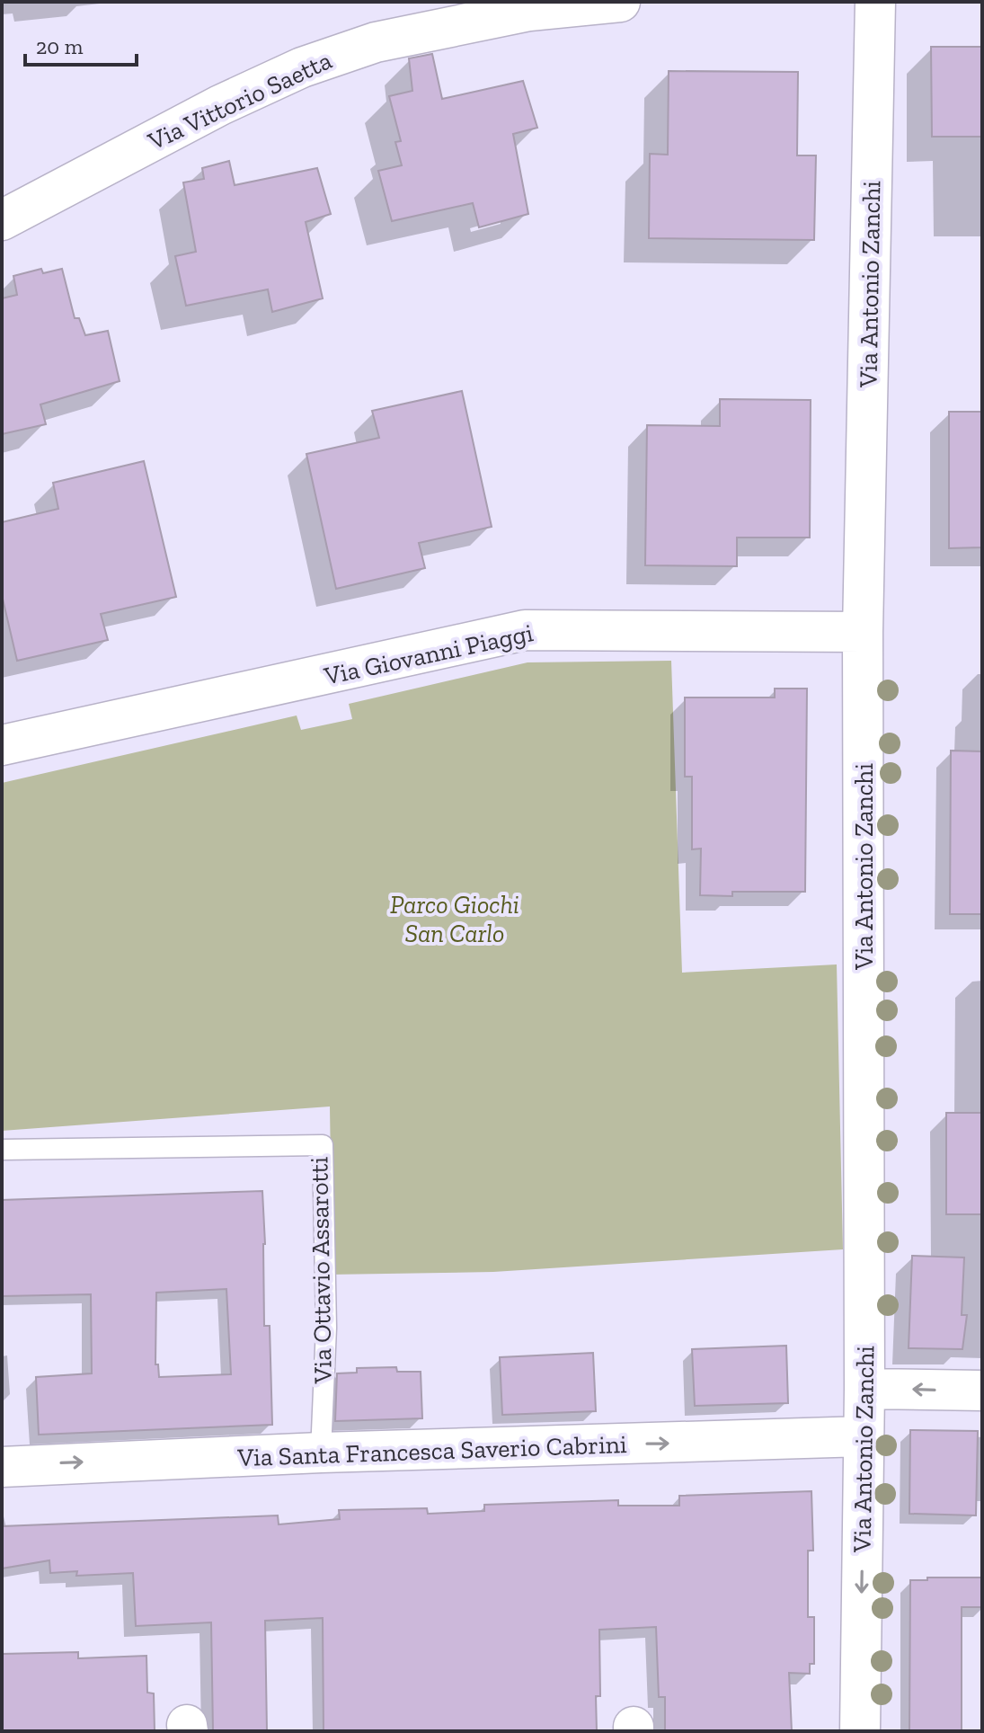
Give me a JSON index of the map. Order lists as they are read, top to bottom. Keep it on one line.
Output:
{"streets":{"street":["Via Vittorio Saetta","Via Antonio Zanchi","Via Giovanni Piaggi","Via Santa Francesca Saverio Cabrini"],"lane":["Via Ottavio Assarotti"]},"crossings":[["Via Antonio Zanchi","Via Giovanni Piaggi"],["Via Antonio Zanchi","Via Santa Francesca Saverio Cabrini"],["Via Ottavio Assarotti","Via Santa Francesca Saverio Cabrini"]],"one_way":["Via Santa Francesca Saverio Cabrini"],"parks":["Parco Giochi San Carlo"],"scale_bar":"20 m"}
